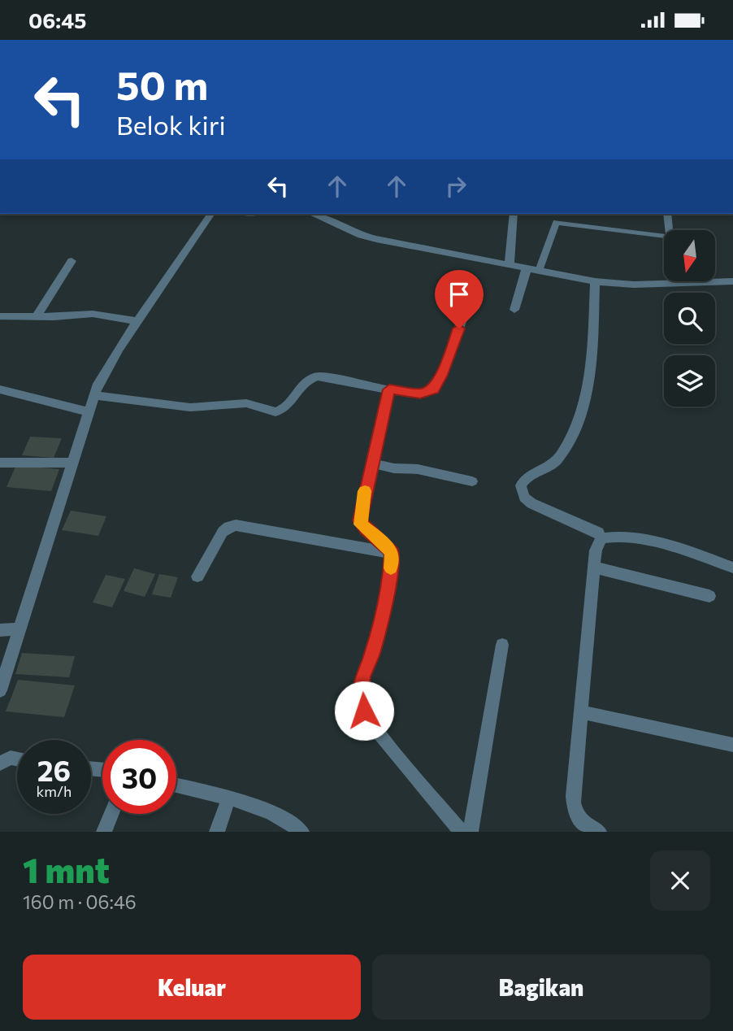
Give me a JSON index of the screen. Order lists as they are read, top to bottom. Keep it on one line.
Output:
{"north":"bottom","page":{"status":"06:45","turn":["50 m","Belok kiri"],"speed":"26 km/h","limit":"30","heading":["1 mnt","160 m · 06:46"],"buttons":["Keluar","Bagikan"]}}
